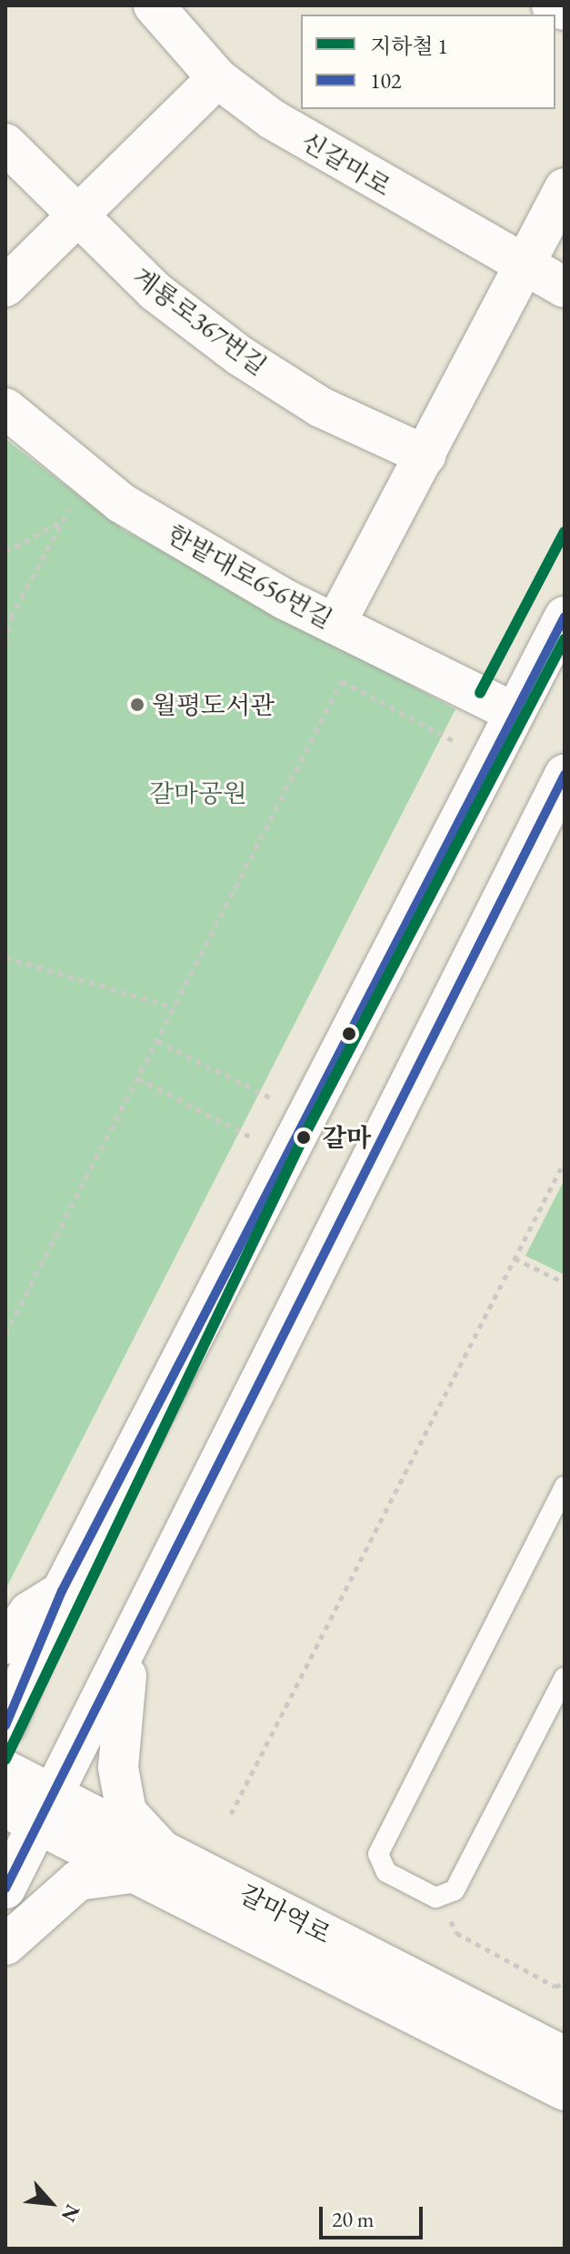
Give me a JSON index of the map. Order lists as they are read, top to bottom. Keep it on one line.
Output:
{"streets":{"main road":["신갈마로","계룡로367번길","한밭대로656번길","갈마역로"]},"parks":["갈마공원"],"places":["월평도서관","갈마"],"lines":["metro line 1","transit line 102"],"legend":["지하철 1","102"],"scale_bar":"20 m","north":"bottom right"}
